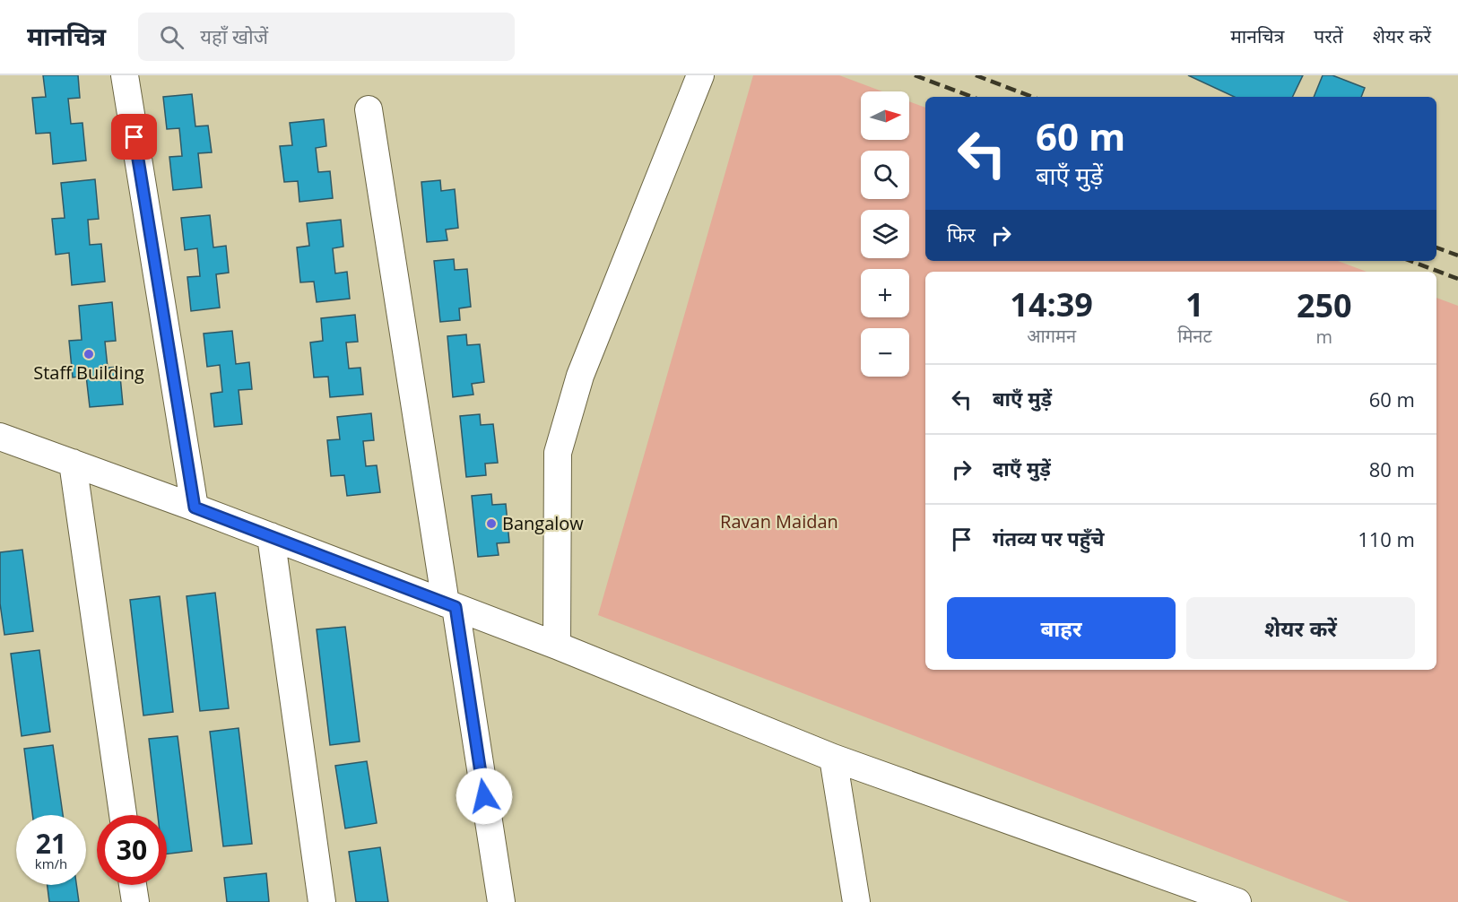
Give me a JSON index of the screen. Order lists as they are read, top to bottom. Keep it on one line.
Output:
{"parks":["Ravan Maidan"],"places":["Staff Building","Bangalow"],"north":"right","page":{"header":"मानचित्र","search":"यहाँ खोजें","nav":["मानचित्र","परतें","शेयर करें"],"map_buttons":["+","−"],"turn":["60 m","बाएँ मुड़ें"],"then":"फिर","eta":["14:39","आगमन","1","मिनट","250","m"],"list":[{"name":"बाएँ मुड़ें","value":"60 m"},{"name":"दाएँ मुड़ें","value":"80 m"},{"name":"गंतव्य पर पहुँचे","value":"110 m"}],"buttons":["बाहर","शेयर करें"],"speed":"21 km/h","limit":"30"}}
